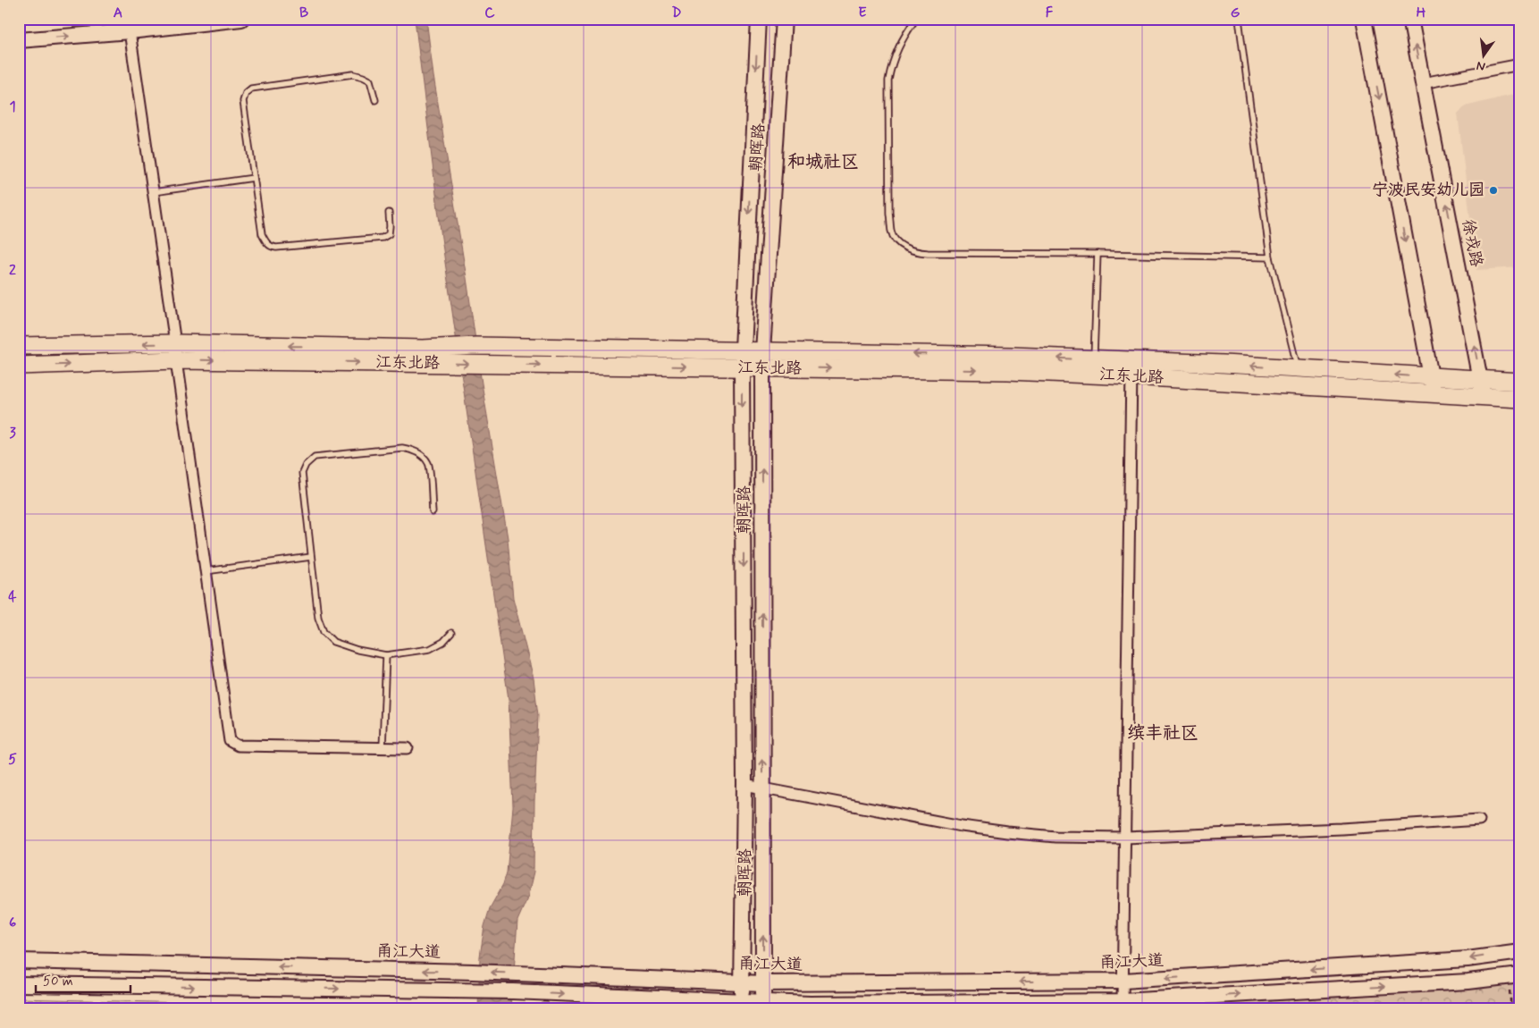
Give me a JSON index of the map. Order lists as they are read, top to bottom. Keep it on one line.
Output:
{"streets":{"main road":["朝晖路","徐戎路","江东北路","甬江大道"]},"crossings":[["朝晖路","江东北路"],["朝晖路","甬江大道"],["徐戎路","江东北路"]],"districts":["和城社区","缤丰社区"],"places":["宁波民安幼儿园"],"scale_bar":"50 m","north":"bottom","grid":{"columns":["A","B","C","D","E","F","G","H"],"rows":["1","2","3","4","5","6"]}}
